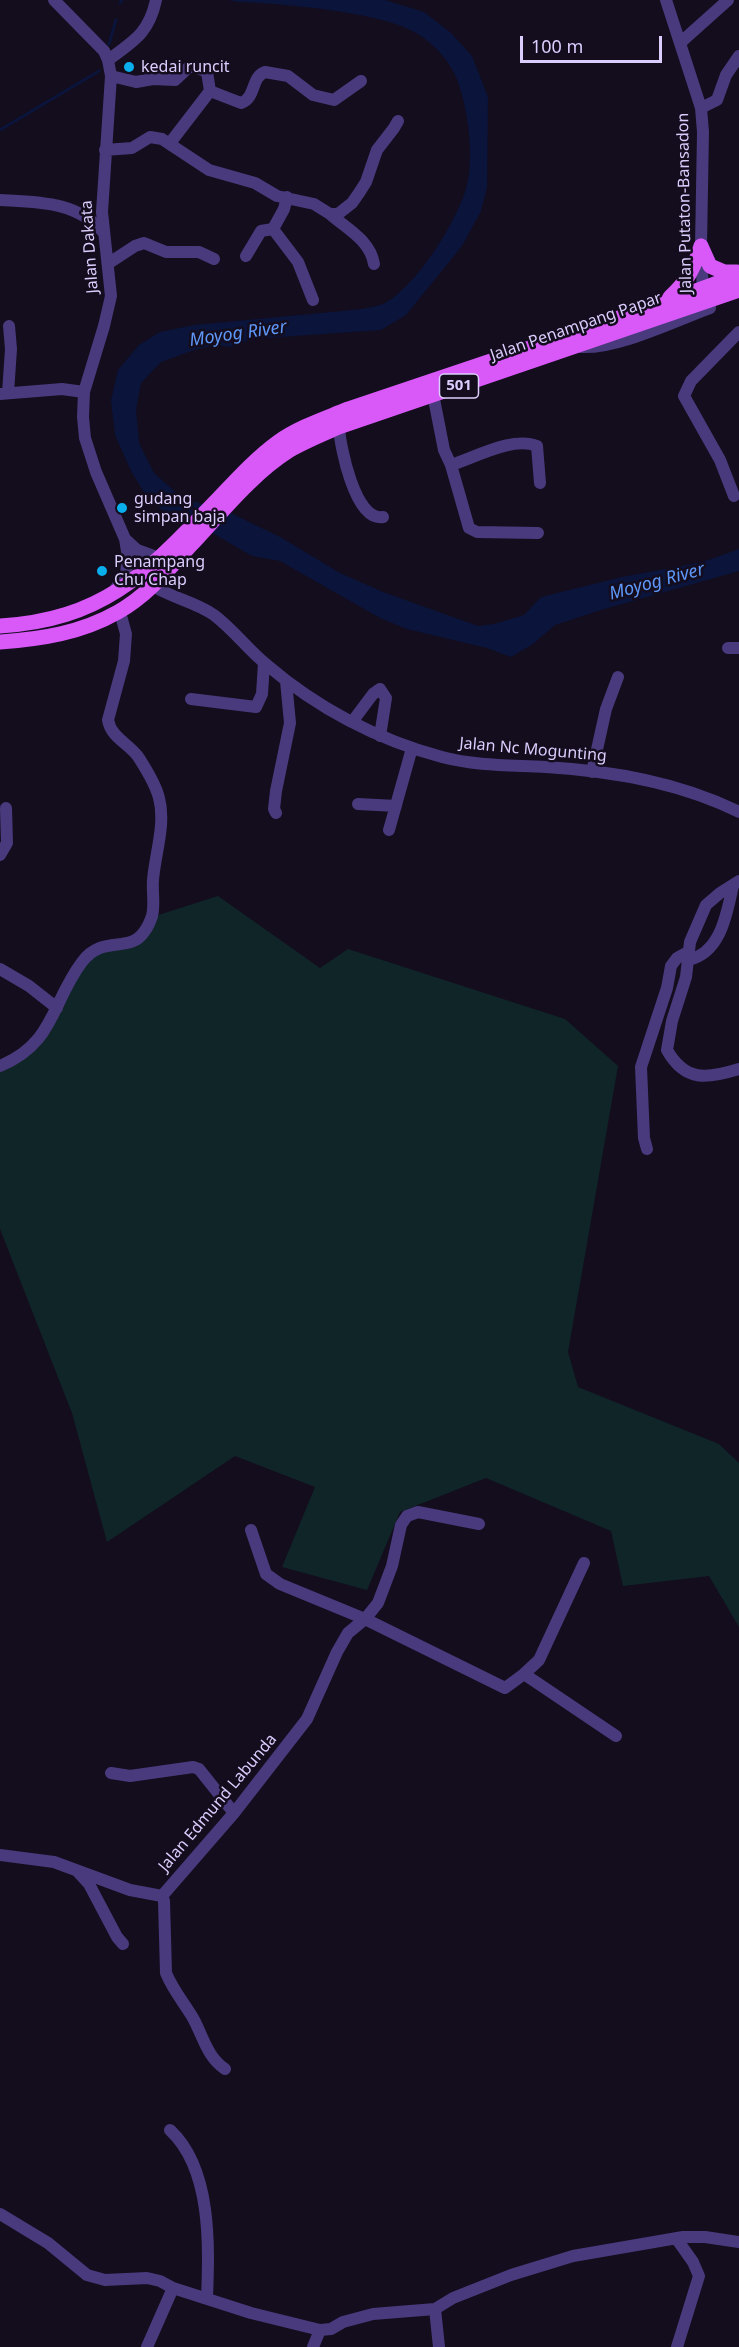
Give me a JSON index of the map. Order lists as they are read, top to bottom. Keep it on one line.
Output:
{"streets":{"main road":["Jalan Penampang Papar","501"],"street":["Jalan Putaton-Bansadon","Jalan Dakata","Jalan Nc Mogunting","Jalan Edmund Labunda"]},"crossings":[["Jalan Putaton-Bansadon","Jalan Penampang Papar"],["Jalan Dakata","Jalan Penampang Papar"],["Jalan Penampang Papar","Jalan Nc Mogunting"]],"water":["Moyog River"],"places":["kedai runcit","gudang simpan baja","Penampang Chu Chap"],"scale_bar":"100 m"}
